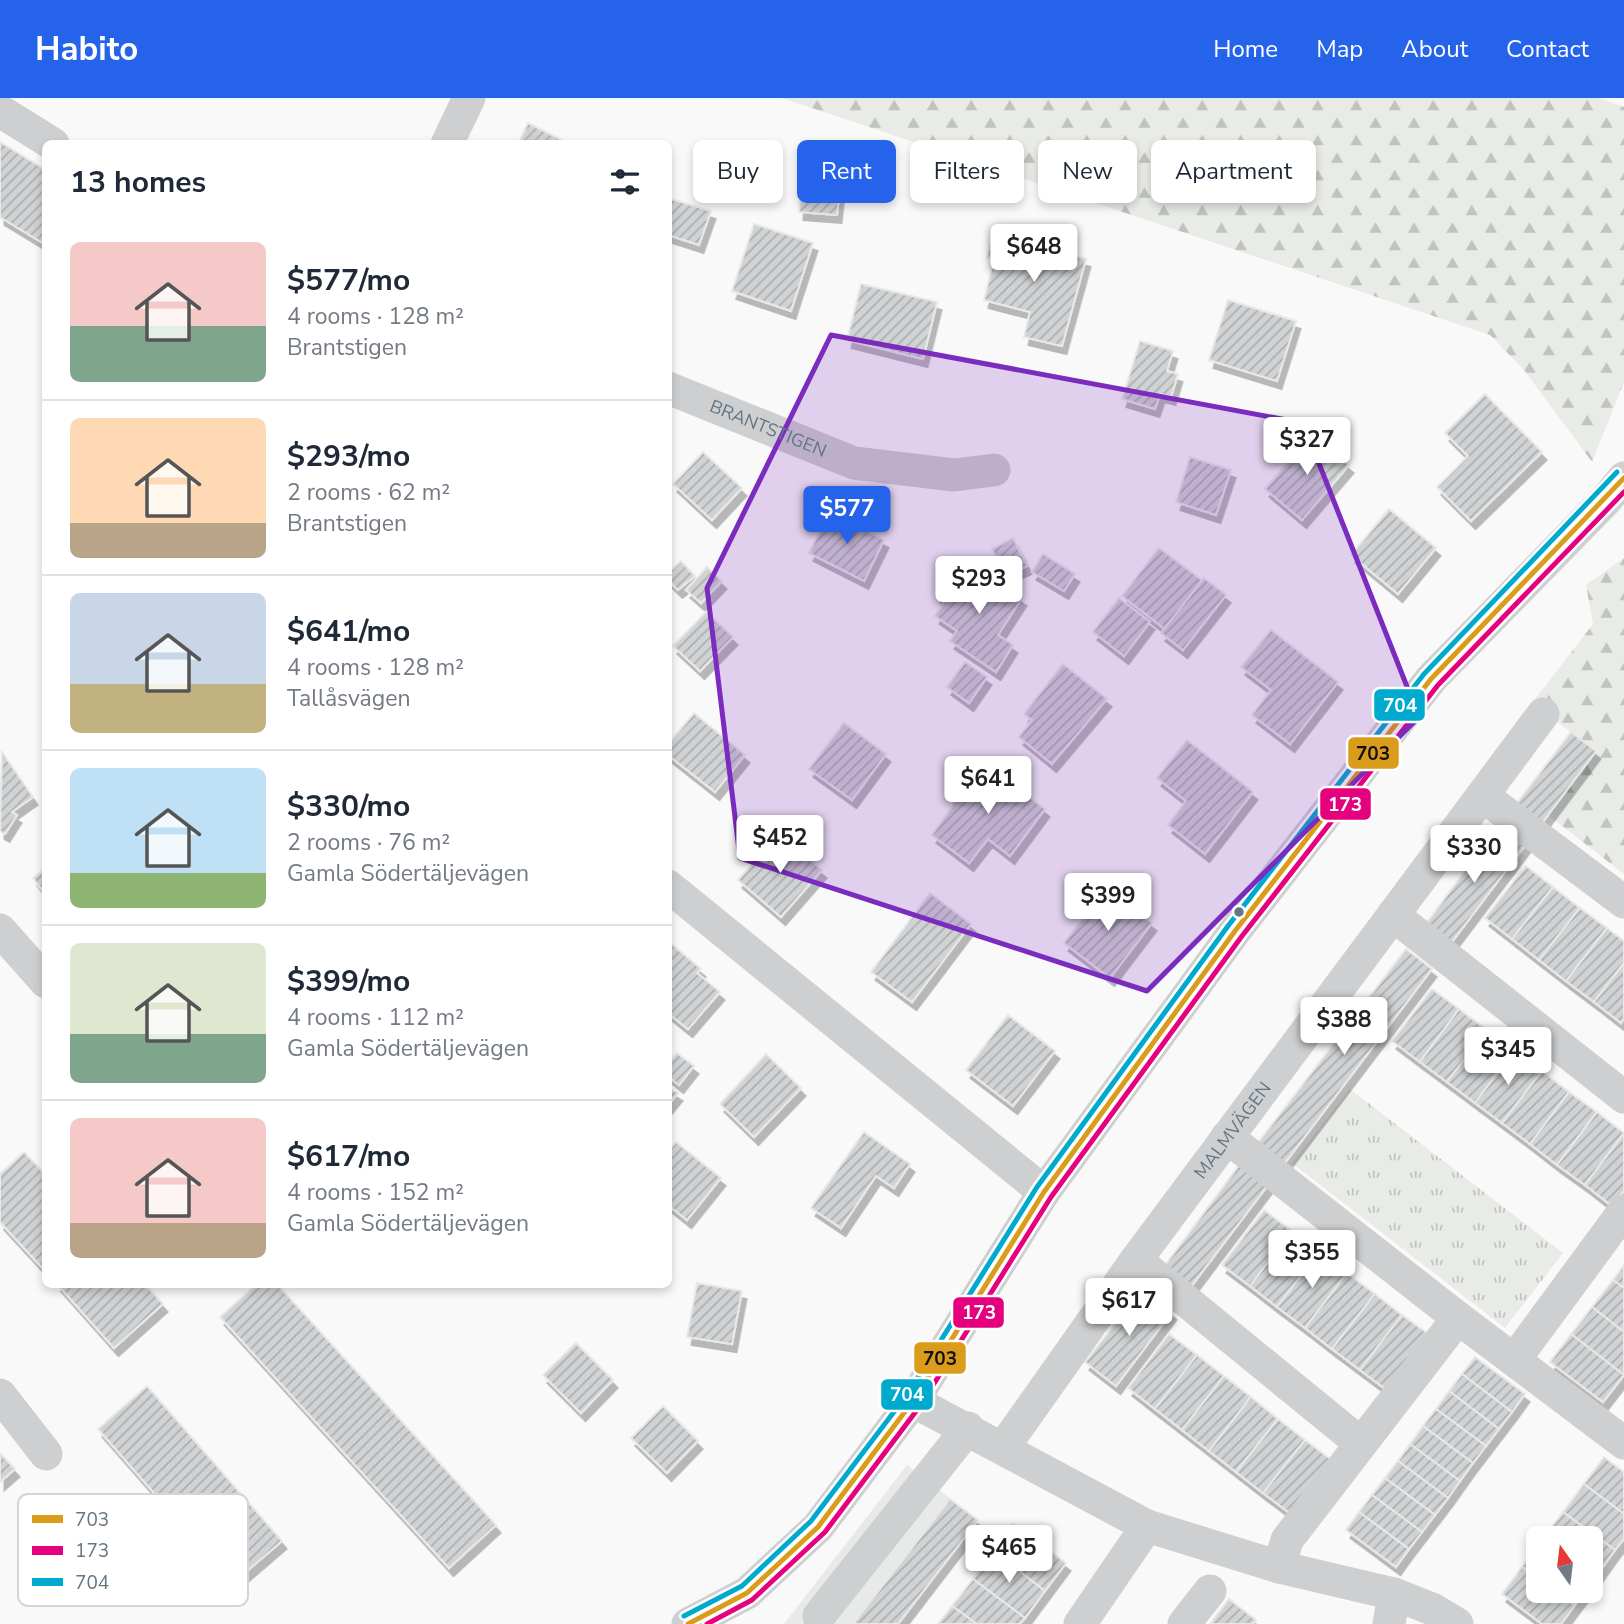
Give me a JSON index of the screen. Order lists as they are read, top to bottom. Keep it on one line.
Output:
{"streets":{"street":["BRANTSTIGEN","MALMVÄGEN"]},"lines":["transit line 704","transit line 703","transit line 173"],"legend":["703","173","704"],"north":"top","page":{"header":"Habito","nav":["Home","Map","About","Contact"],"chip":["Buy","Rent","Filters","New","Apartment"],"heading":"13 homes","price":["$648","$327","$577","$293","$641","$452","$330","$399","$388","$345","$355","$617","$465"],"list":[{"name":"$577/mo","note":"4 rooms · 128 m² · Brantstigen"},{"name":"$293/mo","note":"2 rooms · 62 m² · Brantstigen"},{"name":"$641/mo","note":"4 rooms · 128 m² · Tallåsvägen"},{"name":"$330/mo","note":"2 rooms · 76 m² · Gamla Södertäljevägen"},{"name":"$399/mo","note":"4 rooms · 112 m² · Gamla Södertäljevägen"},{"name":"$617/mo","note":"4 rooms · 152 m² · Gamla Södertäljevägen"}]}}
